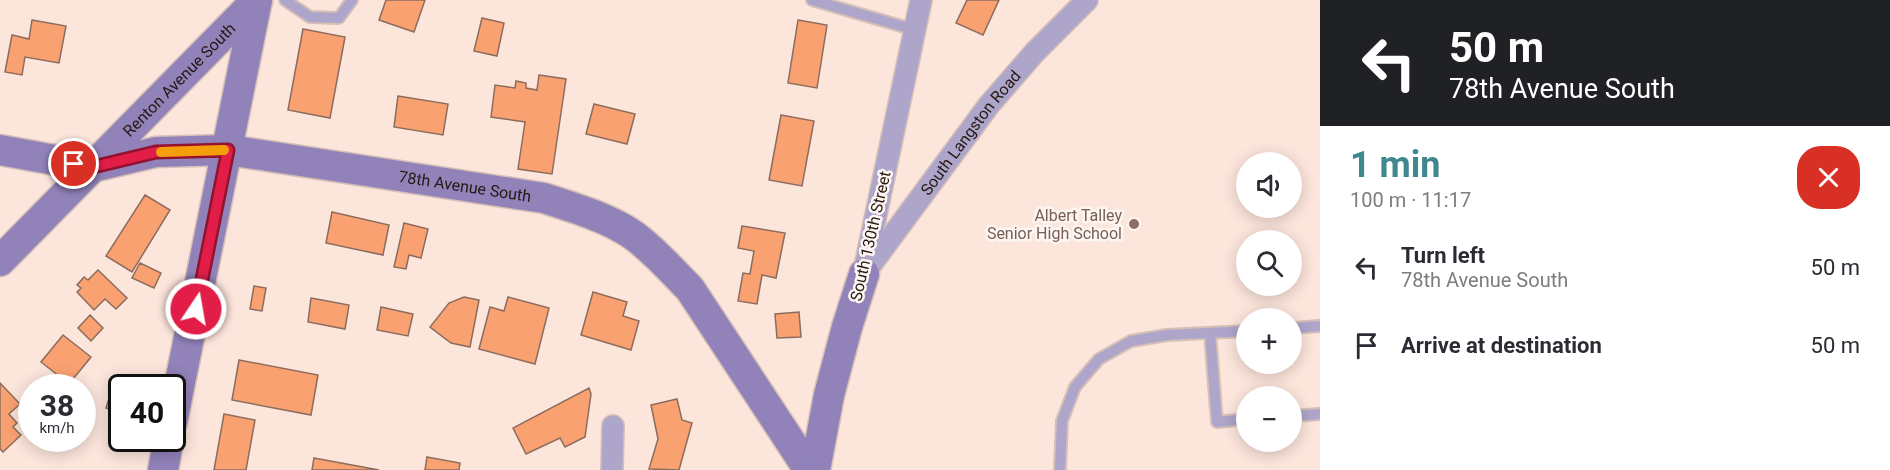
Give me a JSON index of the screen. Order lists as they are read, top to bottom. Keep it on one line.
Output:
{"streets":{"street":["Renton Avenue South","South Langston Road","78th Avenue South","South 130th Street"]},"crossings":[["Renton Avenue South","78th Avenue South"],["South Langston Road","South 130th Street"]],"places":["Albert Talley Senior High School"],"page":{"turn":["50 m","78th Avenue South"],"heading":["1 min","100 m · 11:17"],"map_buttons":["+","−"],"list":[{"name":"Turn left","note":"78th Avenue South","value":"50 m"},{"name":"Arrive at destination","value":"50 m"}],"speed":"38 km/h","limit":"40"}}
